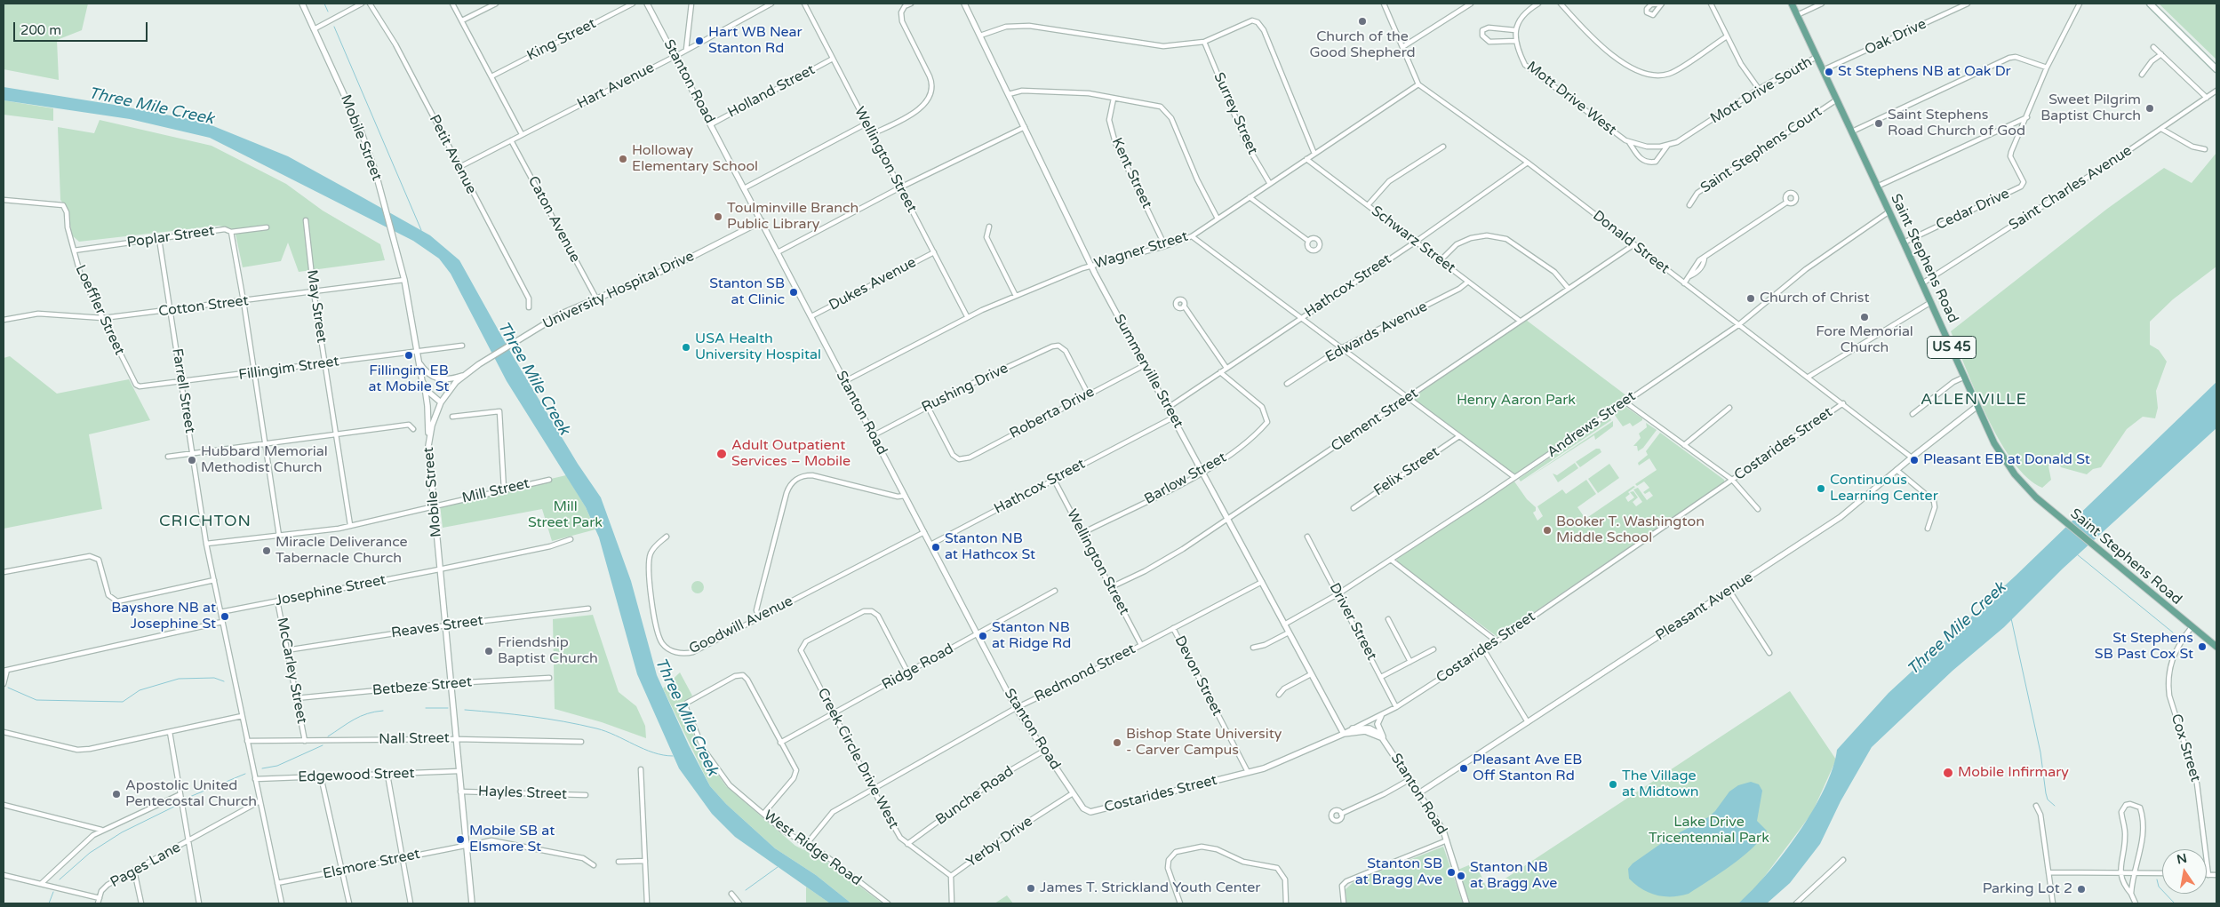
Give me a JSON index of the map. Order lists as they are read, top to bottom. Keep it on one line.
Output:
{"streets":{"main road":["Saint Stephens Road","US 45"],"street":["Oak Drive","King Street","Stanton Road","Hart Avenue","Mott Drive South","Holland Street","Mott Drive West","Surrey Street","Mobile Street","Saint Stephens Court","Petit Avenue","Wellington Street","Kent Street","Saint Charles Avenue","Cedar Drive","Caton Avenue","Poplar Street","Schwarz Street","Donald Street","Wagner Street","Dukes Avenue","Hathcox Street","University Hospital Drive","Cotton Street","May Street","Loeffler Street","Edwards Avenue","Fillingim Street","Summerville Street","Rushing Drive","Farrell Street","Roberta Drive","Clement Street","Andrews Street","Costarides Street","Felix Street","Barlow Street","Mill Street","Josephine Street","Pleasant Avenue","Driver Street","Goodwill Avenue","Reaves Street","Ridge Road","McCarley Street","Redmond Street","Devon Street","Betbeze Street","Nall Street","Cox Street","Creek Circle Drive West","Edgewood Street","Hayles Street","Bunche Road","Yerby Drive","West Ridge Road","Elsmore Street","Pages Lane"]},"crossings":[["Oak Drive","Saint Stephens Road"],["Stanton Road","Hart Avenue"],["Stanton Road","Holland Street"],["Stanton Road","Wagner Street"],["Stanton Road","Dukes Avenue"],["Stanton Road","Hathcox Street"],["Stanton Road","University Hospital Drive"],["Stanton Road","Summerville Street"],["Stanton Road","Rushing Drive"],["Stanton Road","Costarides Street"],["Stanton Road","Pleasant Avenue"],["Stanton Road","Goodwill Avenue"],["Stanton Road","Ridge Road"],["Stanton Road","Redmond Street"],["Stanton Road","Bunche Road"],["Stanton Road","Yerby Drive"],["Hart Avenue","Petit Avenue"],["Hart Avenue","Caton Avenue"],["Mott Drive South","Mott Drive West"],["Mott Drive South","Saint Stephens Road"],["Holland Street","Wellington Street"],["Surrey Street","Wagner Street"],["Mobile Street","University Hospital Drive"],["Mobile Street","Cotton Street"],["Mobile Street","Fillingim Street"],["Mobile Street","Mill Street"],["Mobile Street","Josephine Street"],["Mobile Street","Reaves Street"],["Mobile Street","Betbeze Street"],["Mobile Street","Nall Street"],["Mobile Street","Edgewood Street"],["Mobile Street","Hayles Street"],["Mobile Street","Elsmore Street"],["Saint Stephens Court","Saint Stephens Road"],["Wellington Street","Wagner Street"],["Wellington Street","Dukes Avenue"],["Wellington Street","Hathcox Street"],["Wellington Street","Clement Street"],["Wellington Street","Barlow Street"],["Wellington Street","Redmond Street"],["Kent Street","Wagner Street"],["Saint Charles Avenue","Saint Stephens Road"],["Cedar Drive","Saint Stephens Road"],["Caton Avenue","University Hospital Drive"],["Poplar Street","Loeffler Street"],["Poplar Street","Farrell Street"],["Schwarz Street","Wagner Street"],["Schwarz Street","Hathcox Street"],["Schwarz Street","Edwards Avenue"],["Schwarz Street","Clement Street"],["Donald Street","Wagner Street"],["Donald Street","Hathcox Street"],["Donald Street","Clement Street"],["Donald Street","Andrews Street"],["Donald Street","Costarides Street"],["Donald Street","Pleasant Avenue"],["Wagner Street","Summerville Street"],["Saint Stephens Road","Andrews Street"],["Saint Stephens Road","Pleasant Avenue"],["Saint Stephens Road","Cox Street"],["Hathcox Street","Summerville Street"],["Hathcox Street","Barlow Street"],["Cotton Street","May Street"],["Cotton Street","Loeffler Street"],["Cotton Street","Farrell Street"],["May Street","Fillingim Street"],["May Street","Mill Street"],["Loeffler Street","Fillingim Street"],["Fillingim Street","Farrell Street"],["Summerville Street","Roberta Drive"],["Summerville Street","Clement Street"],["Summerville Street","Andrews Street"],["Summerville Street","Costarides Street"],["Summerville Street","Barlow Street"],["Summerville Street","Redmond Street"],["Rushing Drive","Roberta Drive"],["Farrell Street","Mill Street"],["Farrell Street","Josephine Street"],["Farrell Street","Nall Street"],["Farrell Street","Edgewood Street"],["Farrell Street","Elsmore Street"],["Farrell Street","Pages Lane"],["Andrews Street","Driver Street"],["Costarides Street","Driver Street"],["Costarides Street","Devon Street"],["Josephine Street","McCarley Street"],["Reaves Street","McCarley Street"],["Ridge Road","Creek Circle Drive West"],["Ridge Road","West Ridge Road"],["McCarley Street","Betbeze Street"],["McCarley Street","Nall Street"],["Redmond Street","Devon Street"],["Redmond Street","Creek Circle Drive West"],["Redmond Street","West Ridge Road"],["Creek Circle Drive West","Bunche Road"],["Creek Circle Drive West","Yerby Drive"]],"districts":["ALLENVILLE","CRICHTON"],"water":["Three Mile Creek"],"parks":["Henry Aaron Park","Mill Street Park","Lake Drive Tricentennial Park"],"places":["Church of the Good Shepherd","Hart WB Near Stanton Rd","St Stephens NB at Oak Dr","Sweet Pilgrim Baptist Church","Saint Stephens Road Church of God","Holloway Elementary School","Toulminville Branch Public Library","Stanton SB at Clinic","Church of Christ","Fore Memorial Church","USA Health University Hospital","Fillingim EB at Mobile St","Adult Outpatient Services – Mobile","Hubbard Memorial Methodist Church","Pleasant EB at Donald St","Continuous Learning Center","Booker T. Washington Middle School","Stanton NB at Hathcox St","Miracle Deliverance Tabernacle Church","Bayshore NB at Josephine St","Stanton NB at Ridge Rd","St Stephens SB Past Cox St","Friendship Baptist Church","Bishop State University - Carver Campus","Pleasant Ave EB Off Stanton Rd","Mobile Infirmary","The Village at Midtown","Apostolic United Pentecostal Church","Mobile SB at Elsmore St","Stanton SB at Bragg Ave","Stanton NB at Bragg Ave","James T. Strickland Youth Center","Parking Lot 2"],"scale_bar":"200 m","north":"top"}
